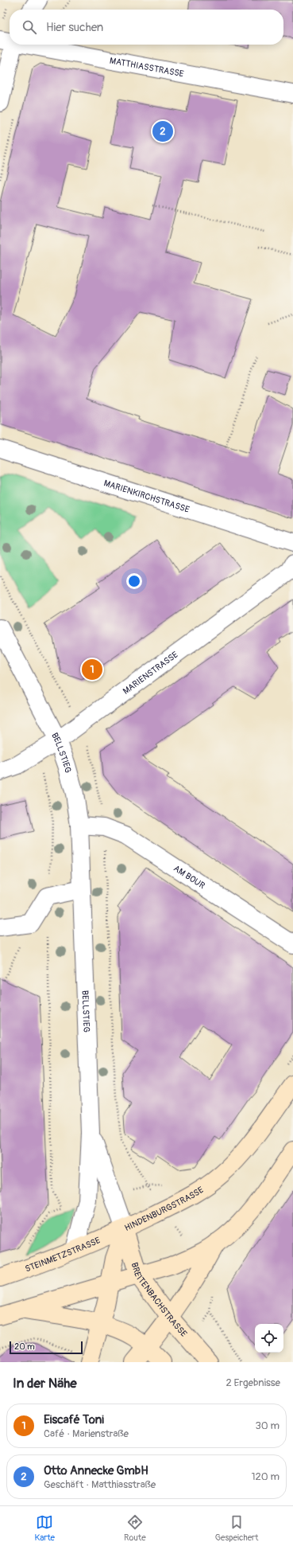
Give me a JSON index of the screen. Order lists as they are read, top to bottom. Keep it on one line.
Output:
{"streets":{"main road":["HINDENBURGSTRASSE","STEINMETZSTRASSE","BREITENBACHSTRASSE"],"street":["MATTHIASSTRASSE","MARIENKIRCHSTRASSE","MARIENSTRASSE","BELLSTIEG","AM BOUR"]},"crossings":[["MARIENSTRASSE","BELLSTIEG"],["BELLSTIEG","AM BOUR"],["BELLSTIEG","HINDENBURGSTRASSE"],["BELLSTIEG","STEINMETZSTRASSE"],["BELLSTIEG","BREITENBACHSTRASSE"],["HINDENBURGSTRASSE","STEINMETZSTRASSE"],["HINDENBURGSTRASSE","BREITENBACHSTRASSE"],["STEINMETZSTRASSE","BREITENBACHSTRASSE"]],"scale_bar":"20 m","page":{"search":"Hier suchen","pins":["2","1"],"scale":"20 m","heading":["In der Nähe","2 Ergebnisse"],"list":[{"mark":"1","name":"Eiscafé Toni","note":"Café · Marienstraße","value":"30 m"},{"mark":"2","name":"Otto Annecke GmbH","note":"Geschäft · Matthiasstraße","value":"120 m"}],"nav":["Karte","Route","Gespeichert"]}}
